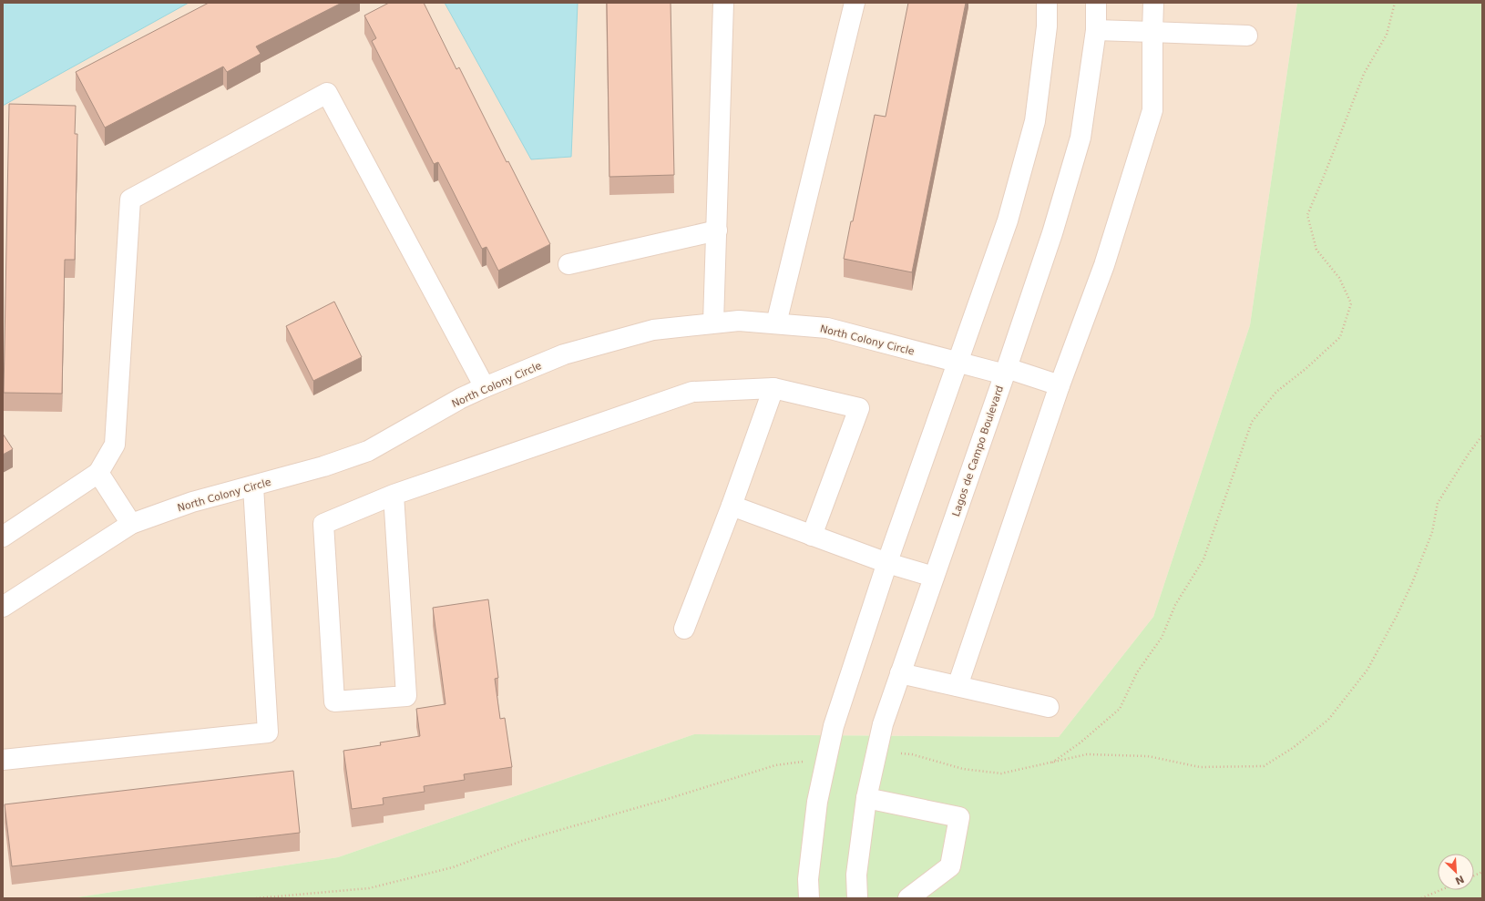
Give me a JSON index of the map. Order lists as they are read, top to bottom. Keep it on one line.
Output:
{"streets":{"street":["North Colony Circle","Lagos de Campo Boulevard"]},"crossings":[["North Colony Circle","Lagos de Campo Boulevard"]],"north":"bottom right"}
